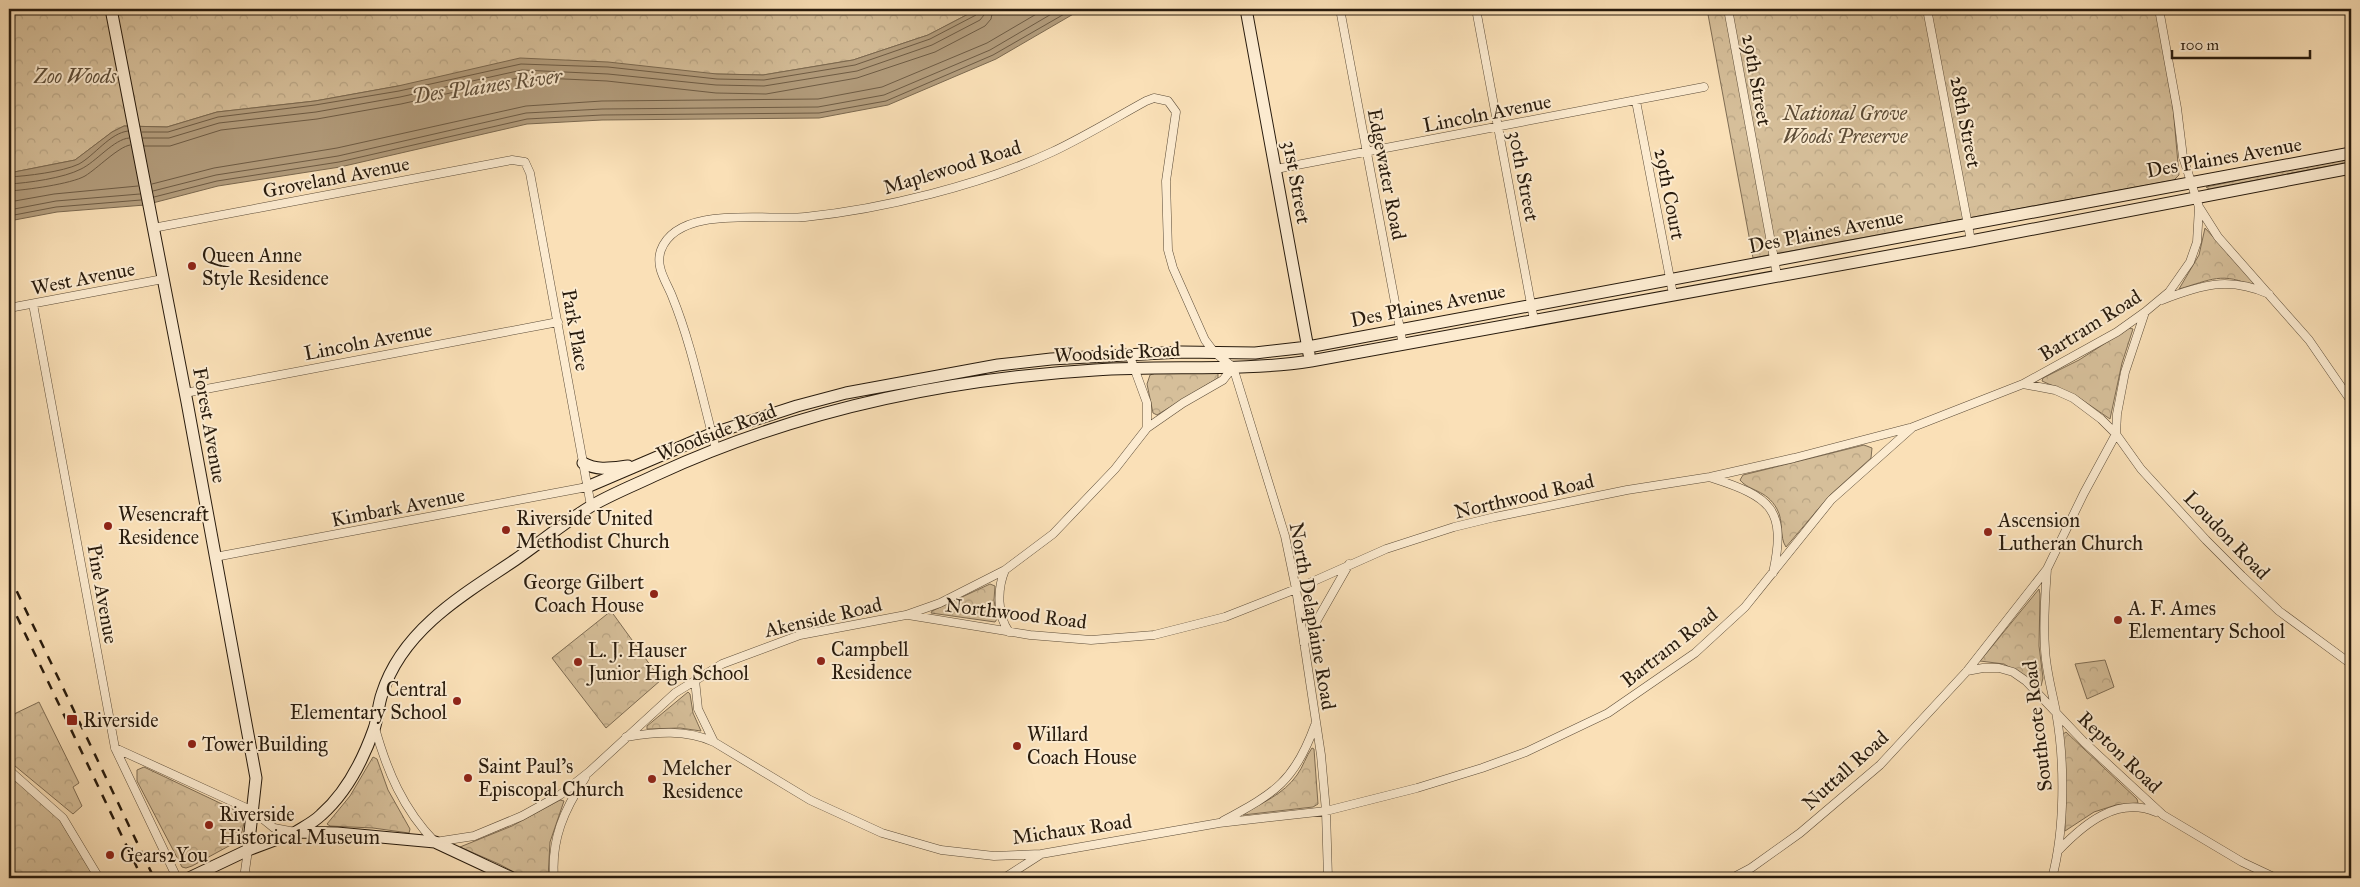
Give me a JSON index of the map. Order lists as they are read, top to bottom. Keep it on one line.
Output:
{"streets":{"street":["29th Street","Lincoln Avenue","28th Street","Des Plaines Avenue","Maplewood Road","Edgewater Road","30th Street","Groveland Avenue","31st Street","29th Court","West Avenue","Bartram Road","Park Place","Woodside Road","Forest Avenue","Northwood Road","Kimbark Avenue","Loudon Road","Pine Avenue","North Delaplaine Road","Akenside Road","Southcote Road","Repton Road","Nuttall Road","Michaux Road"]},"crossings":[["29th Street","Des Plaines Avenue"],["Lincoln Avenue","Edgewater Road"],["Lincoln Avenue","30th Street"],["Lincoln Avenue","31st Street"],["Lincoln Avenue","29th Court"],["Lincoln Avenue","Park Place"],["Lincoln Avenue","Forest Avenue"],["28th Street","Des Plaines Avenue"],["Des Plaines Avenue","Edgewater Road"],["Des Plaines Avenue","30th Street"],["Des Plaines Avenue","31st Street"],["Des Plaines Avenue","29th Court"],["Des Plaines Avenue","Bartram Road"],["Des Plaines Avenue","Woodside Road"],["Maplewood Road","Woodside Road"],["Maplewood Road","North Delaplaine Road"],["Maplewood Road","Akenside Road"],["Groveland Avenue","Park Place"],["Groveland Avenue","Forest Avenue"],["31st Street","Woodside Road"],["West Avenue","Forest Avenue"],["West Avenue","Pine Avenue"],["Bartram Road","Northwood Road"],["Bartram Road","Loudon Road"],["Bartram Road","North Delaplaine Road"],["Bartram Road","Nuttall Road"],["Bartram Road","Michaux Road"],["Park Place","Woodside Road"],["Park Place","Kimbark Avenue"],["Woodside Road","Kimbark Avenue"],["Woodside Road","North Delaplaine Road"],["Woodside Road","Akenside Road"],["Forest Avenue","Kimbark Avenue"],["Northwood Road","North Delaplaine Road"],["Northwood Road","Akenside Road"],["Loudon Road","Nuttall Road"],["North Delaplaine Road","Akenside Road"],["North Delaplaine Road","Michaux Road"],["Akenside Road","Michaux Road"],["Southcote Road","Repton Road"],["Southcote Road","Nuttall Road"]],"water":["Des Plaines River"],"parks":["Zoo Woods","National Grove Woods Preserve"],"places":{"other":["Queen Anne Style Residence","Wesencraft Residence","Riverside United Methodist Church","Ascension Lutheran Church","George Gilbert Coach House","A. F. Ames Elementary School","Campbell Residence","L. J. Hauser Junior High School","Central Elementary School","Tower Building","Willard Coach House","Saint Paul's Episcopal Church","Melcher Residence","Riverside Historical Museum","Gears2You"],"transit":["Riverside"]},"scale_bar":"100 m"}
